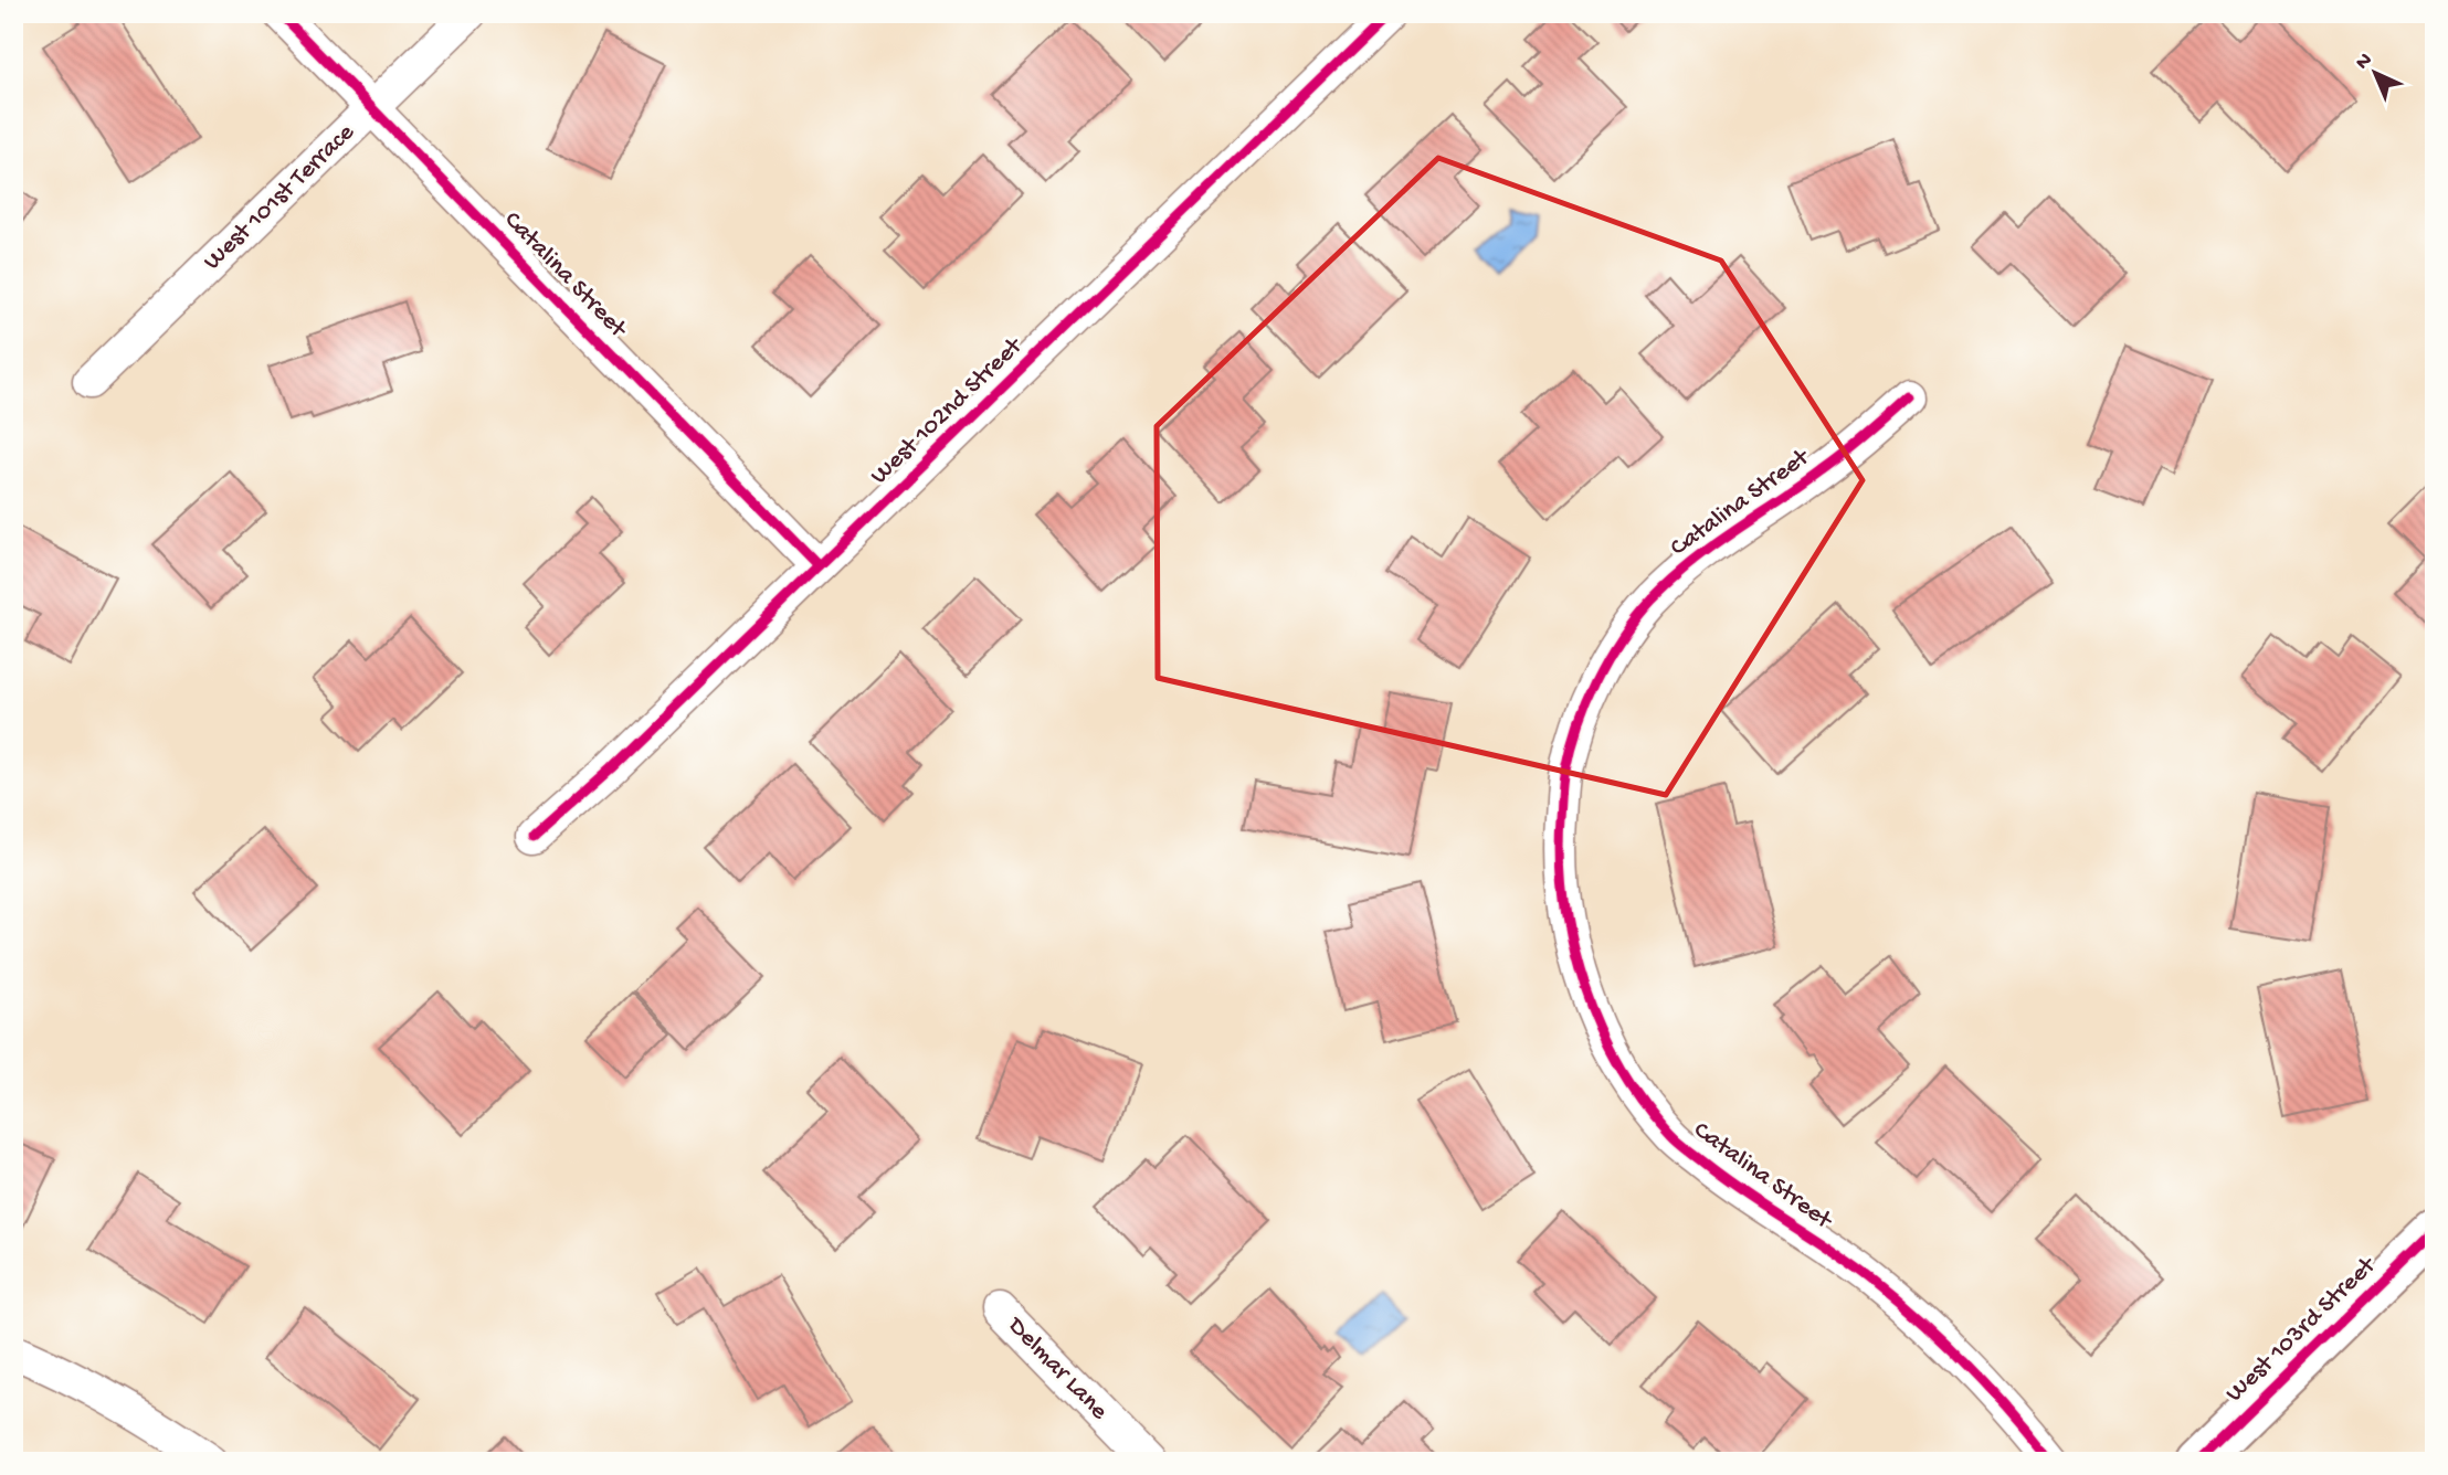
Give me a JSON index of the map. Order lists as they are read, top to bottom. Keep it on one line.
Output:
{"streets":{"main road":["West 103rd Street"],"street":["West 101st Terrace","Catalina Street","West 102nd Street","Delmar Lane"]},"crossings":[["West 101st Terrace","Catalina Street"],["Catalina Street","West 102nd Street"]],"north":"top left"}
